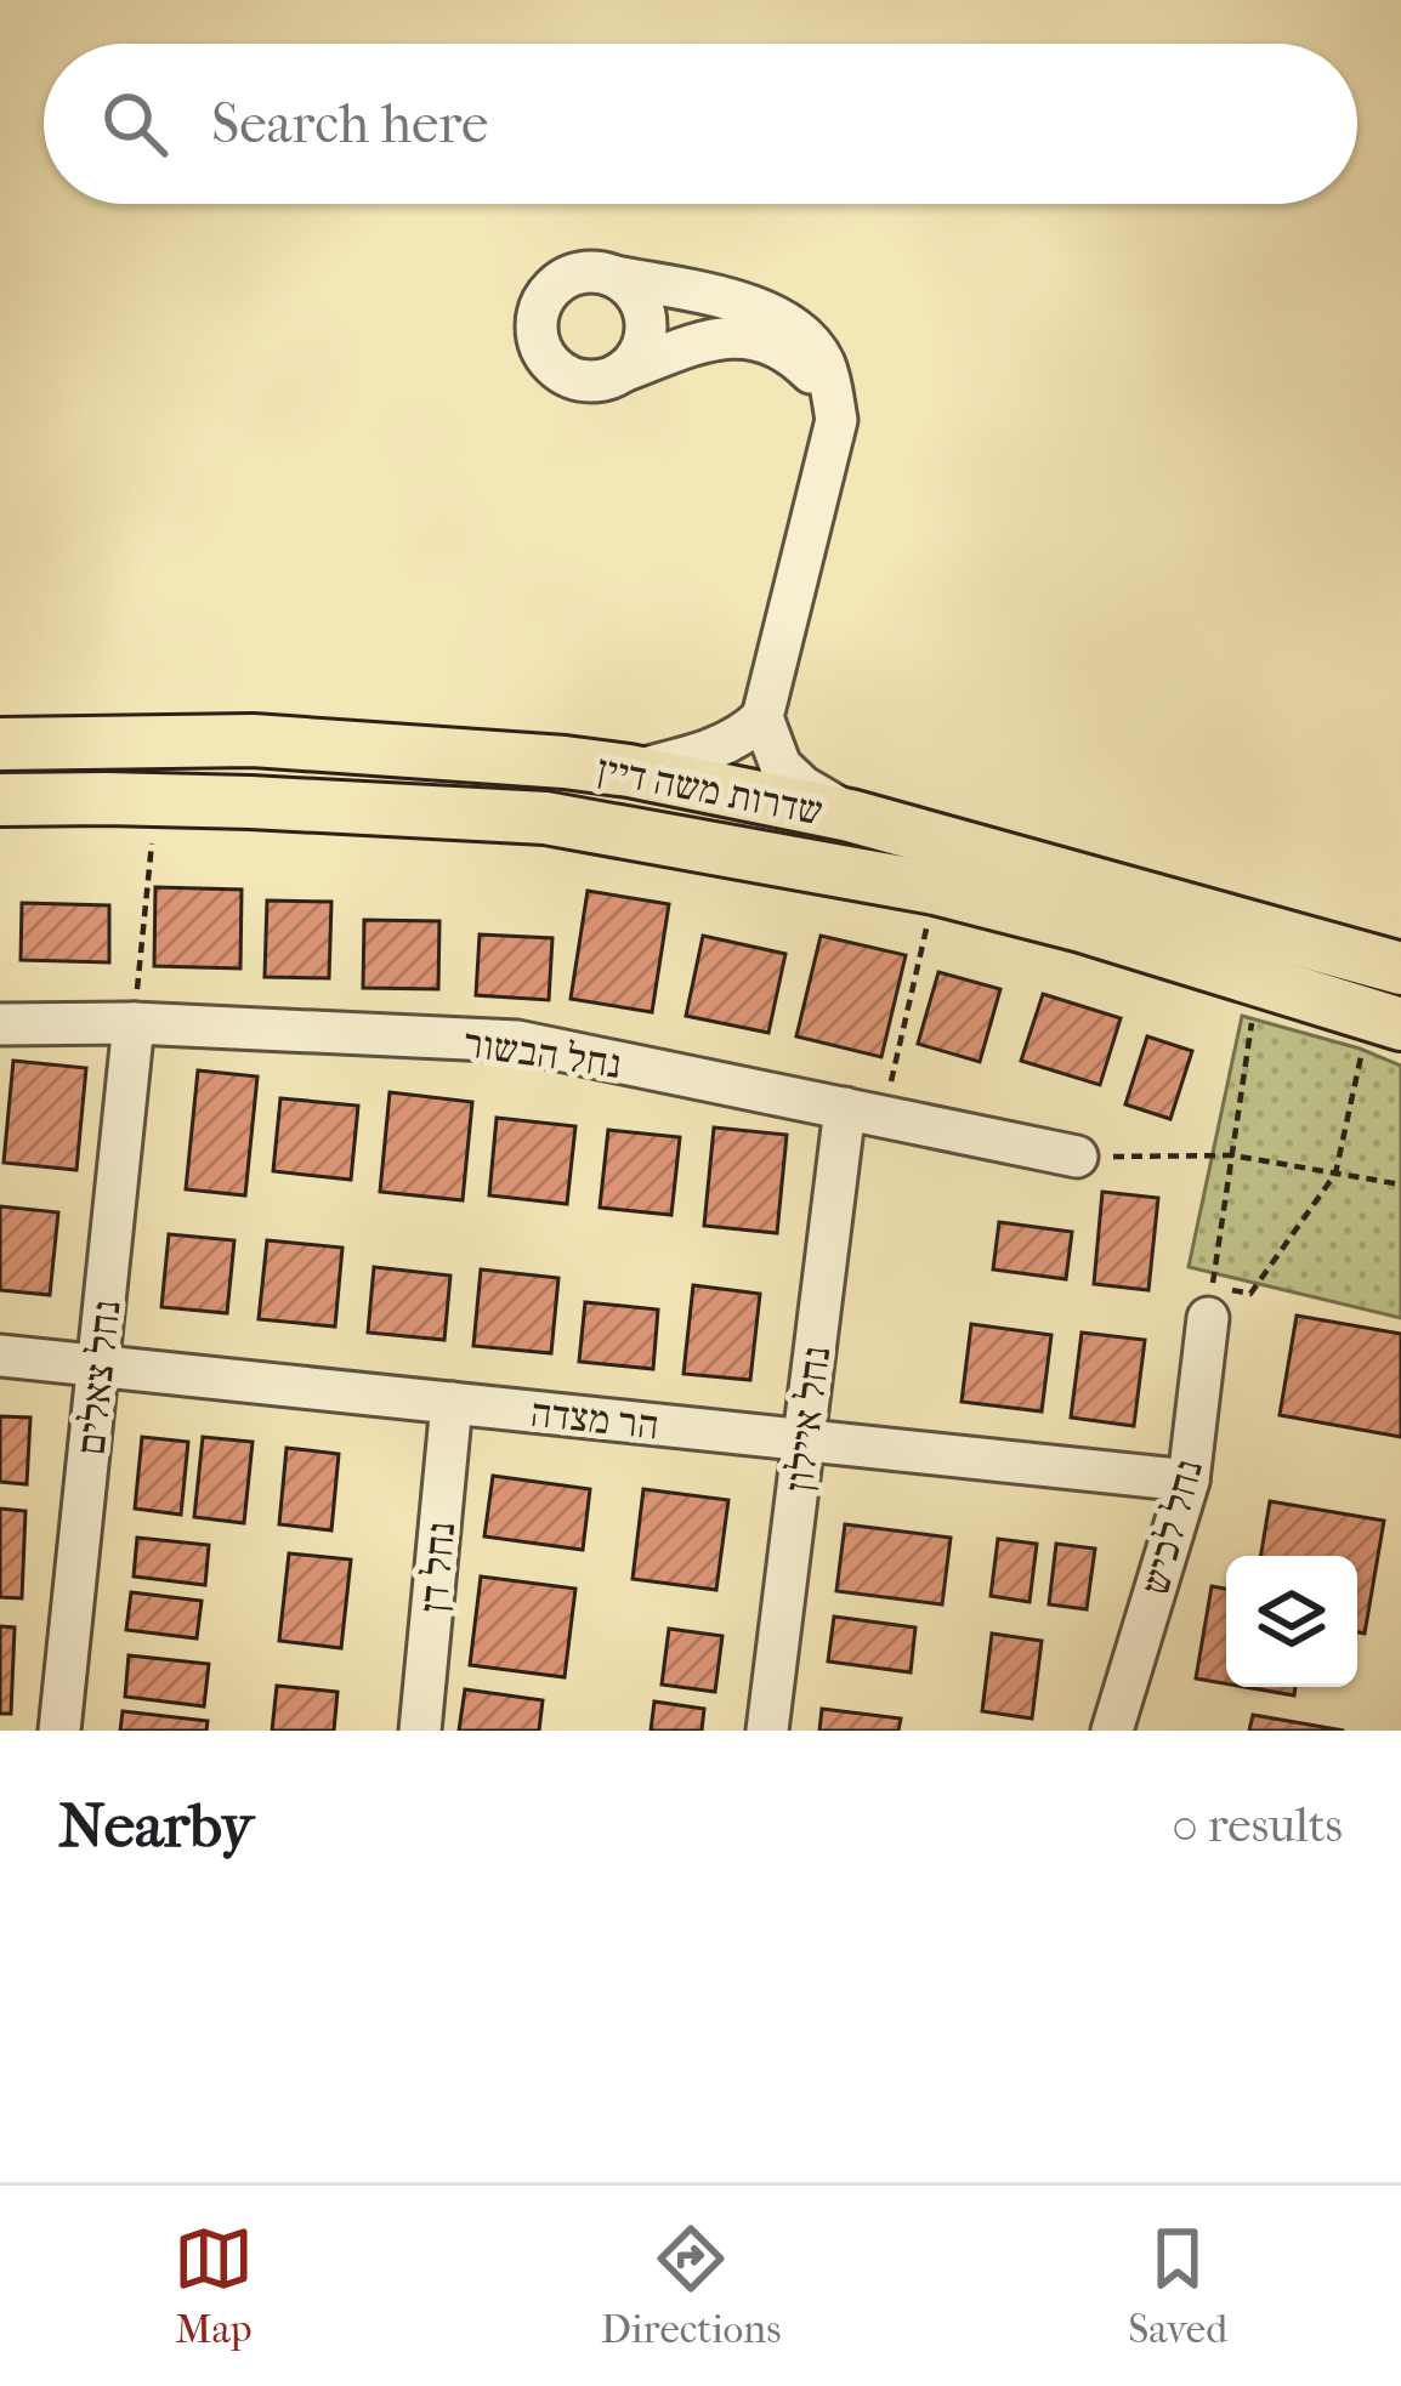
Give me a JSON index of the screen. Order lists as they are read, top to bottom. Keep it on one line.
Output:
{"streets":{"main road":["שדרות משה דיין"],"street":["נחל הבשור","נחל צאלים","הר מצדה","נחל איילון","נחל לכיש","נחל דן"]},"crossings":[["נחל הבשור","נחל צאלים"],["נחל הבשור","נחל איילון"],["נחל צאלים","הר מצדה"],["הר מצדה","נחל איילון"],["הר מצדה","נחל לכיש"],["הר מצדה","נחל דן"]],"page":{"search":"Search here","heading":["Nearby","0 results"],"nav":["Map","Directions","Saved"]}}
